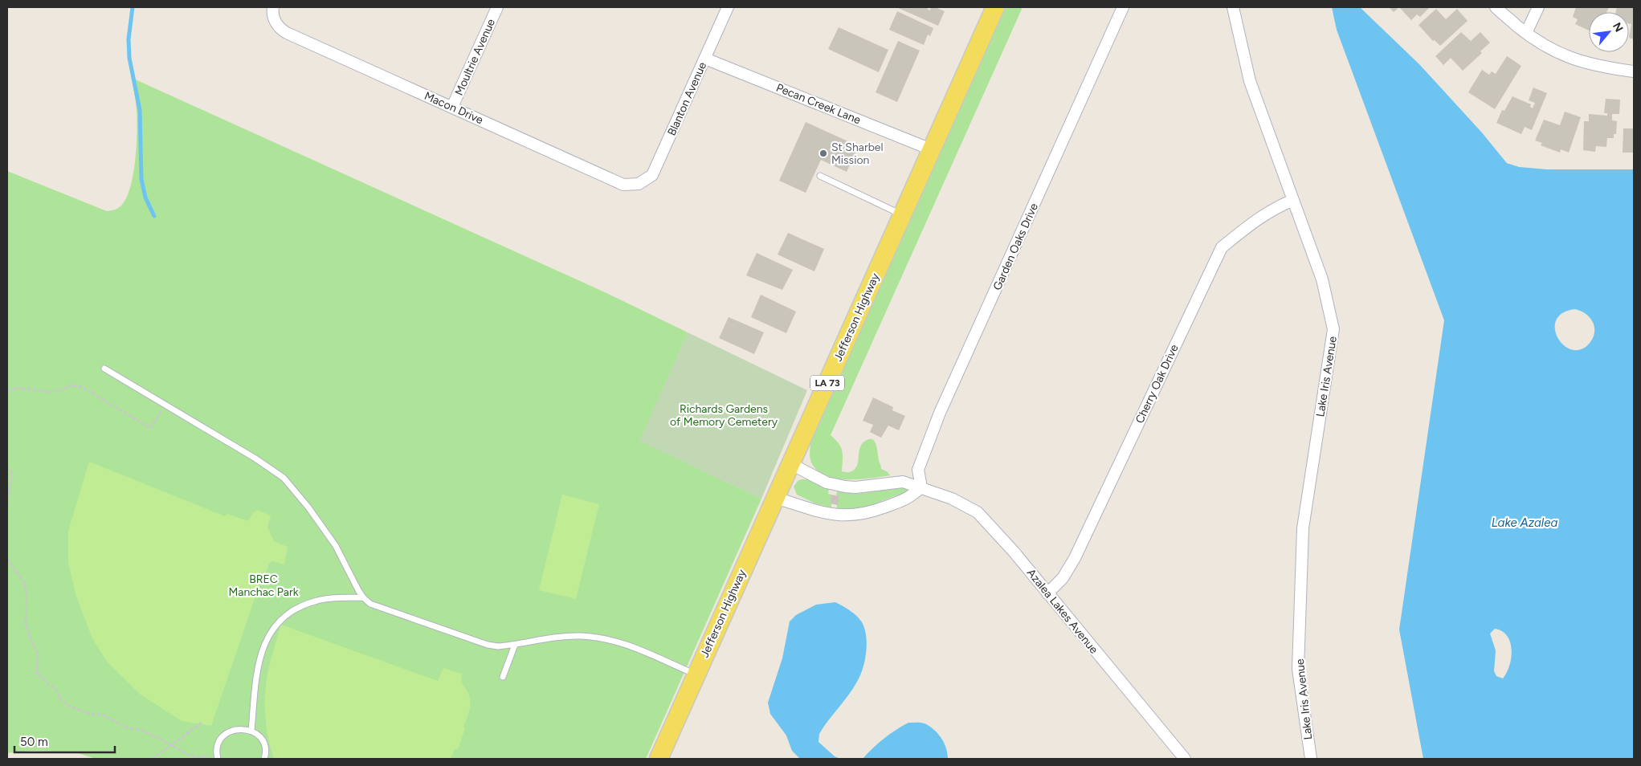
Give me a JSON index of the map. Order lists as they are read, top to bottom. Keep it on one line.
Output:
{"streets":{"main road":["Jefferson Highway","LA 73"],"street":["Moultrie Avenue","Blanton Avenue","Pecan Creek Lane","Macon Drive","Garden Oaks Drive","Lake Iris Avenue","Cherry Oak Drive","Azalea Lakes Avenue"]},"crossings":[["Moultrie Avenue","Macon Drive"],["Blanton Avenue","Pecan Creek Lane"],["Blanton Avenue","Macon Drive"],["Pecan Creek Lane","Jefferson Highway"],["Garden Oaks Drive","Azalea Lakes Avenue"],["Jefferson Highway","Azalea Lakes Avenue"],["Lake Iris Avenue","Cherry Oak Drive"],["Cherry Oak Drive","Azalea Lakes Avenue"]],"water":["Lake Azalea"],"parks":["Richards Gardens of Memory Cemetery","BREC Manchac Park"],"places":["St Sharbel Mission"],"scale_bar":"50 m","north":"top right"}
